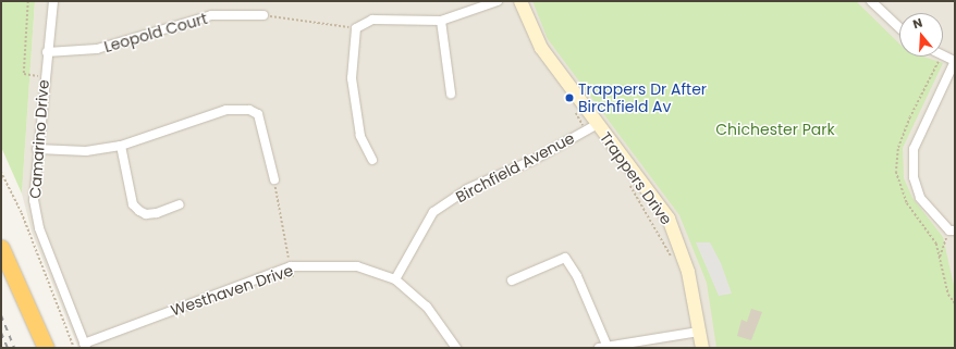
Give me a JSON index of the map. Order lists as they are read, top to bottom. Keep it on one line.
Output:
{"streets":{"main road":["Trappers Drive"],"street":["Leopold Court","Camarino Drive","Birchfield Avenue","Westhaven Drive"]},"crossings":[["Leopold Court","Camarino Drive"],["Camarino Drive","Westhaven Drive"],["Birchfield Avenue","Trappers Drive"],["Birchfield Avenue","Westhaven Drive"]],"parks":["Chichester Park"],"places":["Trappers Dr After Birchfield Av"],"north":"top"}
